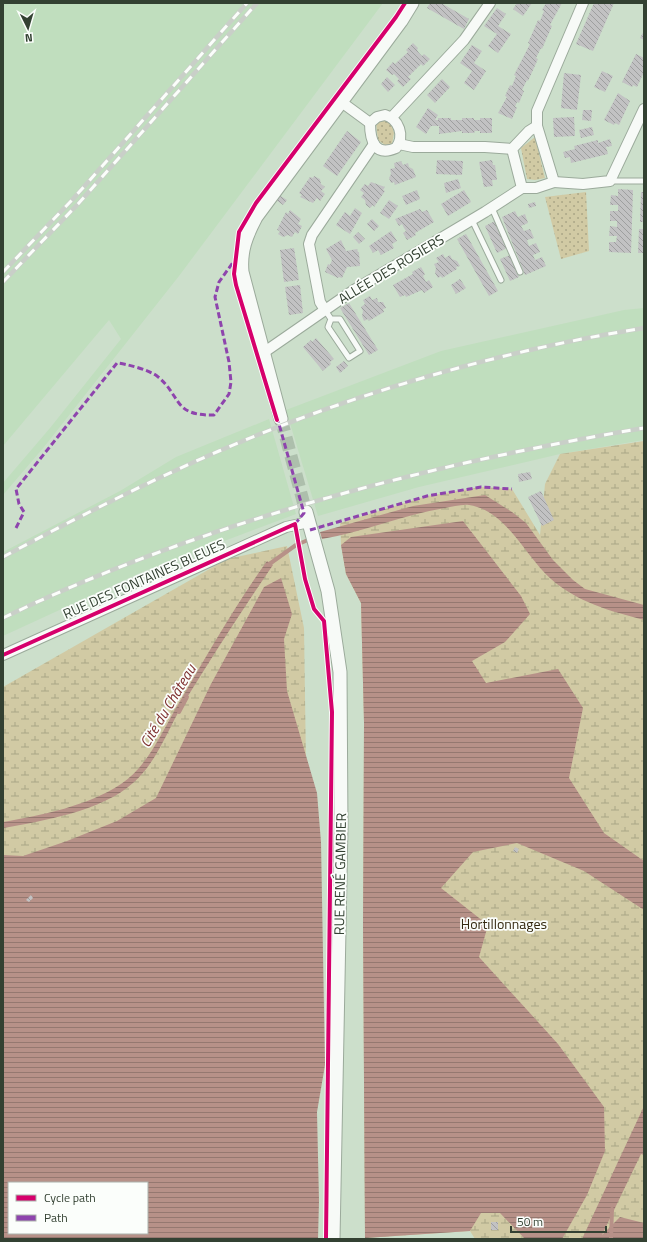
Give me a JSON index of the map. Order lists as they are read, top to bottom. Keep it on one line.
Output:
{"streets":{"street":["ALLÉE DES ROSIERS","RUE DES FONTAINES BLEUES","RUE RENÉ GAMBIER"]},"crossings":[["RUE DES FONTAINES BLEUES","RUE RENÉ GAMBIER"]],"water":["Cité du Château"],"parks":["Hortillonnages"],"legend":["Cycle path","Path"],"scale_bar":"50 m","north":"bottom"}
